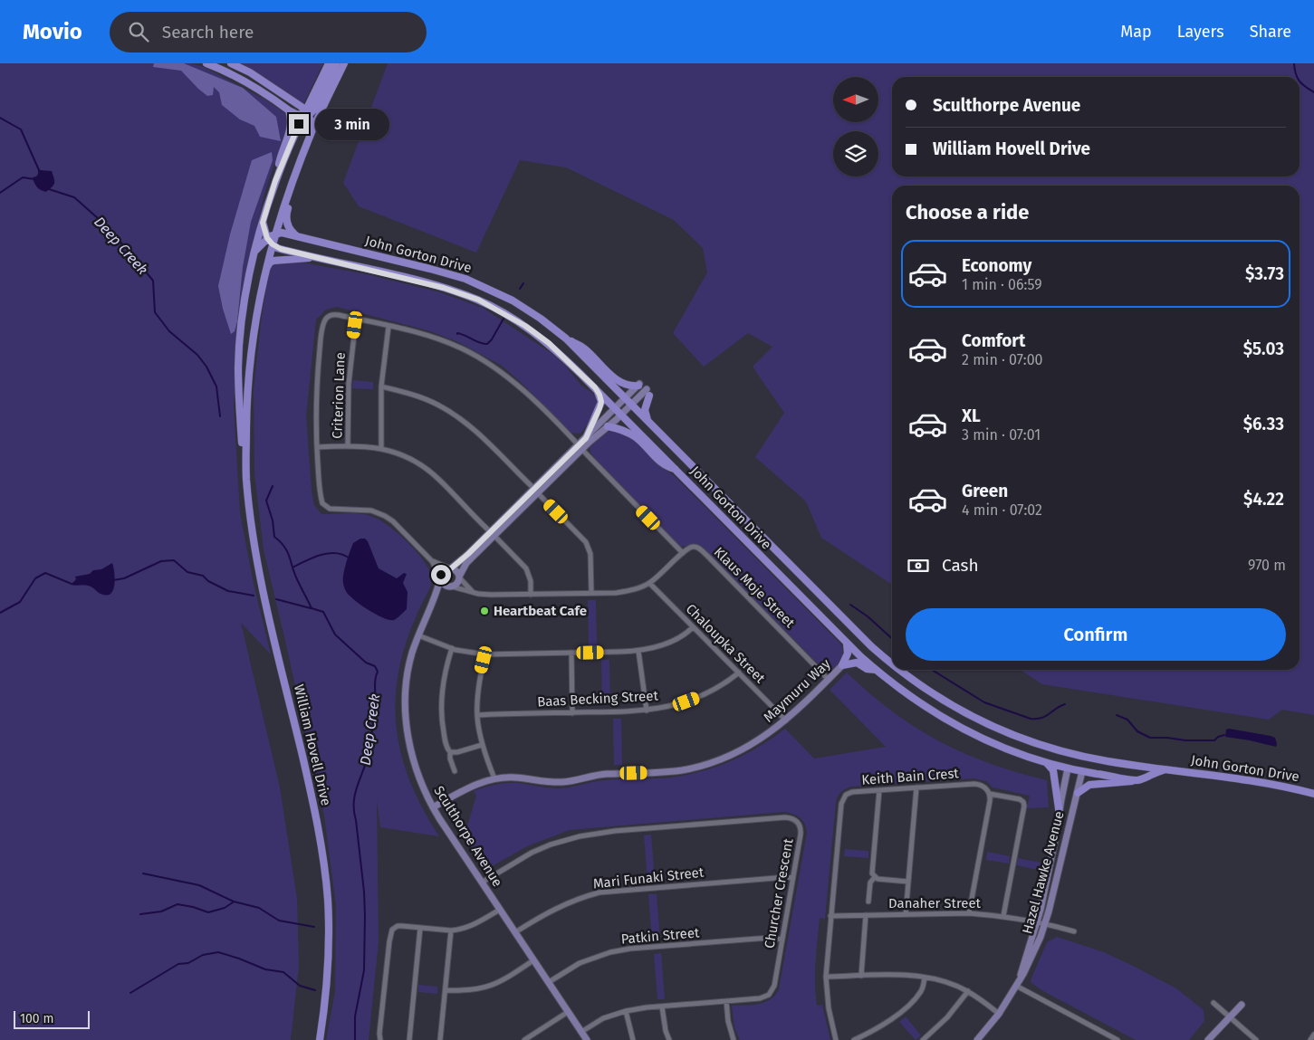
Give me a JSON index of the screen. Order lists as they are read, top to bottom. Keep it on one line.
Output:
{"streets":{"main road":["John Gorton Drive","William Hovell Drive"],"street":["Criterion Lane","Klaus Moje Street","Chaloupka Street","Maymuru Way","Baas Becking Street","Keith Bain Crest","Sculthorpe Avenue","Hazel Hawke Avenue","Mari Funaki Street","Churcher Crescent","Danaher Street","Patkin Street"]},"crossings":[["John Gorton Drive","William Hovell Drive"],["John Gorton Drive","Hazel Hawke Avenue"],["Klaus Moje Street","Maymuru Way"],["Chaloupka Street","Maymuru Way"],["Chaloupka Street","Baas Becking Street"],["Maymuru Way","Sculthorpe Avenue"],["Keith Bain Crest","Danaher Street"],["Sculthorpe Avenue","Mari Funaki Street"],["Sculthorpe Avenue","Churcher Crescent"],["Sculthorpe Avenue","Patkin Street"],["Hazel Hawke Avenue","Danaher Street"],["Mari Funaki Street","Churcher Crescent"],["Churcher Crescent","Patkin Street"]],"water":["Deep Creek"],"places":["Heartbeat Cafe"],"scale_bar":"100 m","north":"left","page":{"header":"Movio","search":"Search here","nav":["Map","Layers","Share"],"banner":["Sculthorpe Avenue","William Hovell Drive"],"bubble":"3 min","heading":"Choose a ride","list":[{"name":"Economy","note":"1 min · 06:59","value":"$3.73"},{"name":"Comfort","note":"2 min · 07:00","value":"$5.03"},{"name":"XL","note":"3 min · 07:01","value":"$6.33"},{"name":"Green","note":"4 min · 07:02","value":"$4.22"}],"pay":["Cash","970 m"],"buttons":"Confirm","scale":"100 m"}}
